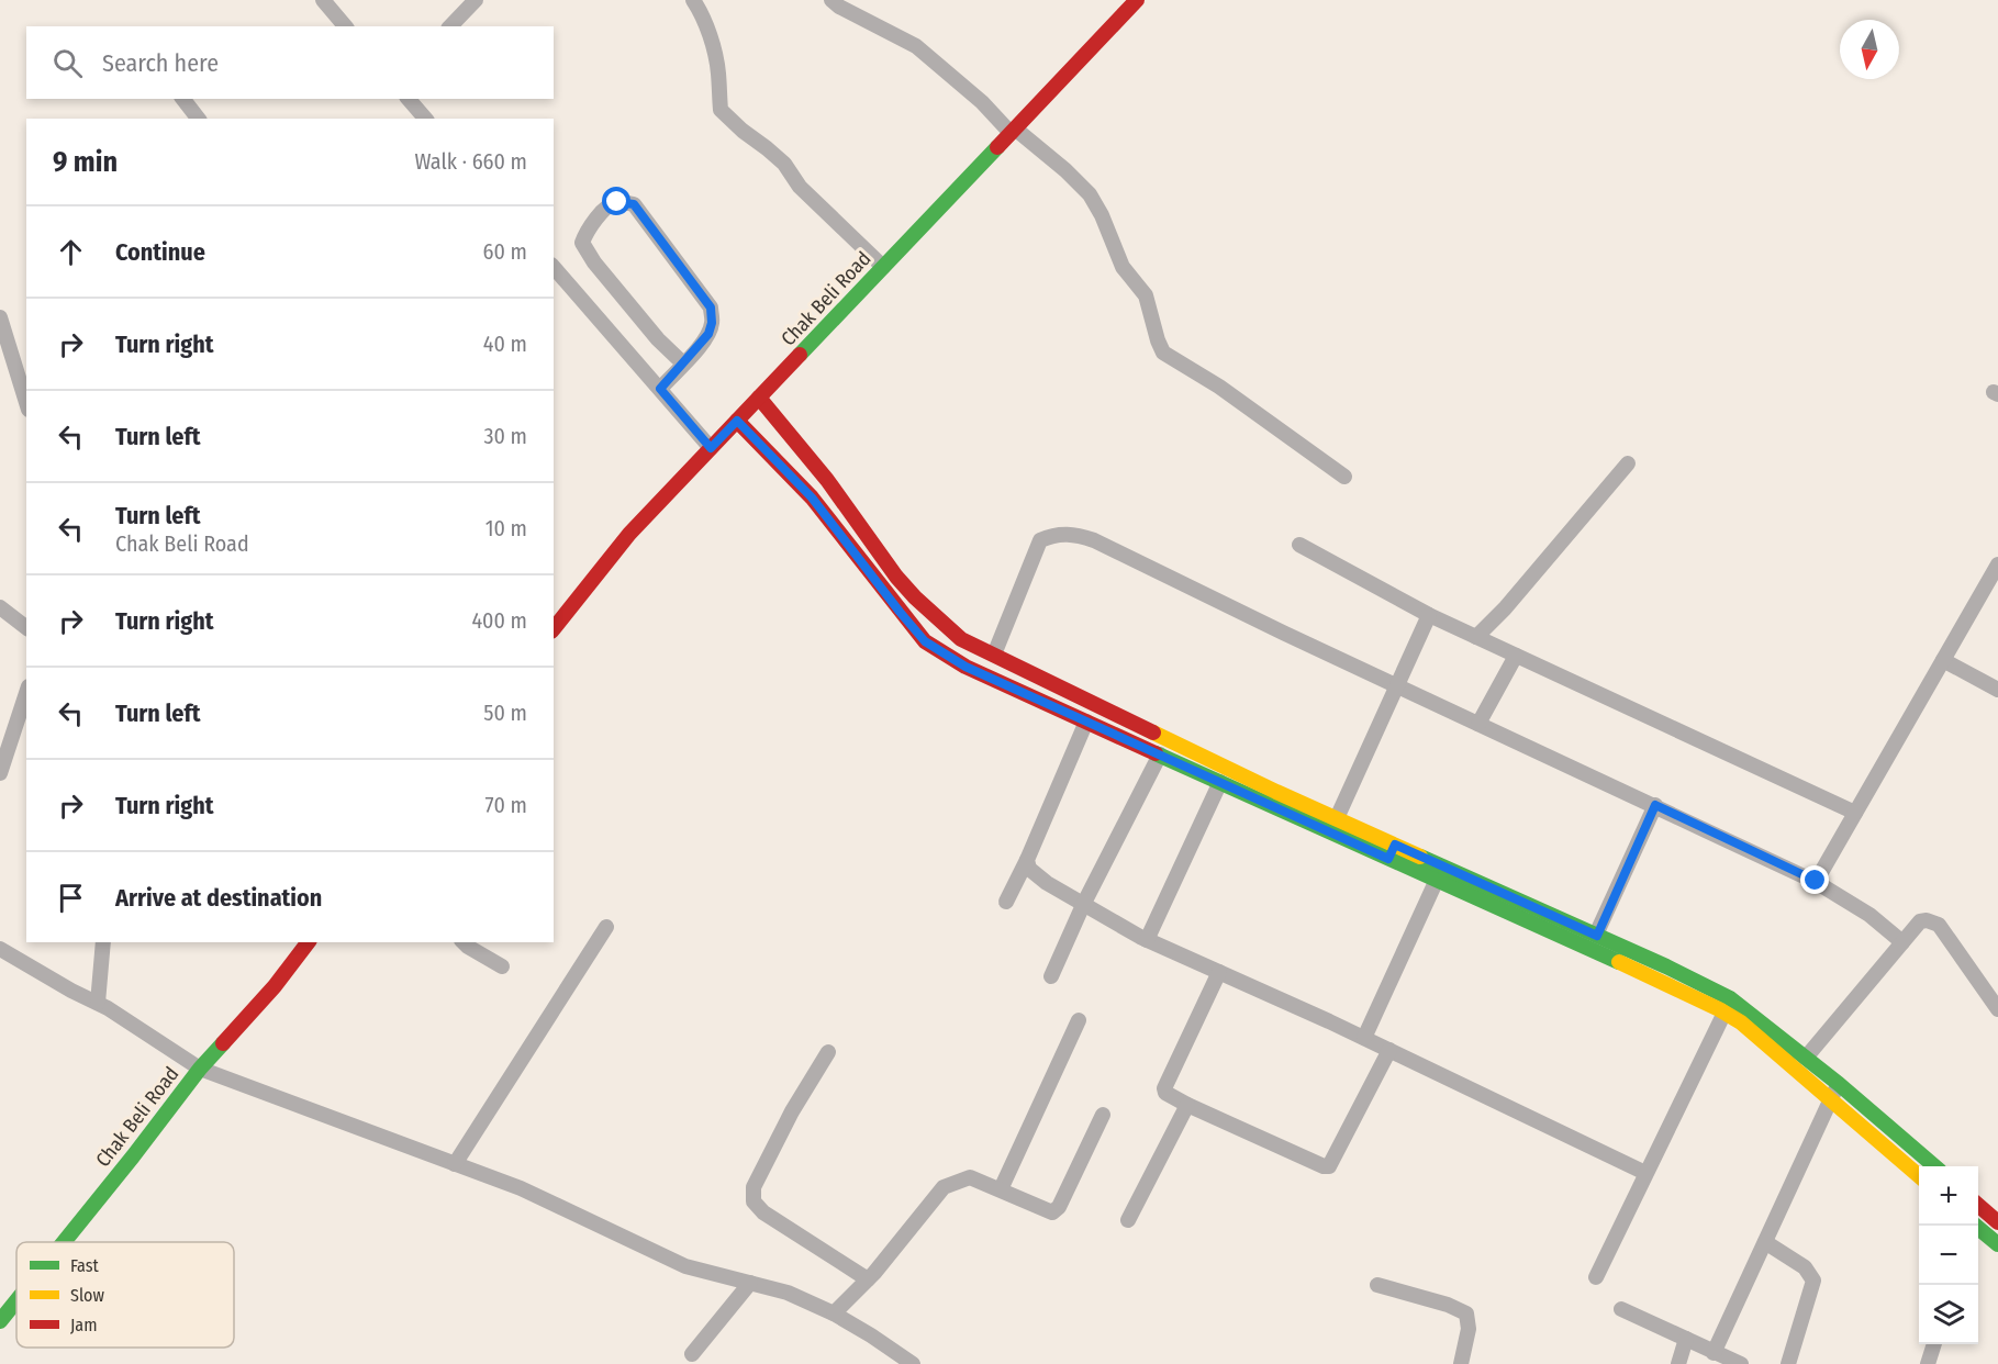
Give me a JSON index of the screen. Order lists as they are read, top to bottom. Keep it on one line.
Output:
{"streets":{"street":["Chak Beli Road"]},"legend":["Fast","Slow","Jam"],"north":"bottom","page":{"search":"Search here","heading":["9 min","Walk · 660 m"],"list":[["Continue","60 m"],["Turn right","40 m"],["Turn left","30 m"],["Turn left","Chak Beli Road","10 m"],["Turn right","400 m"],["Turn left","50 m"],["Turn right","70 m"],"Arrive at destination"],"map_buttons":["+","−"]}}
